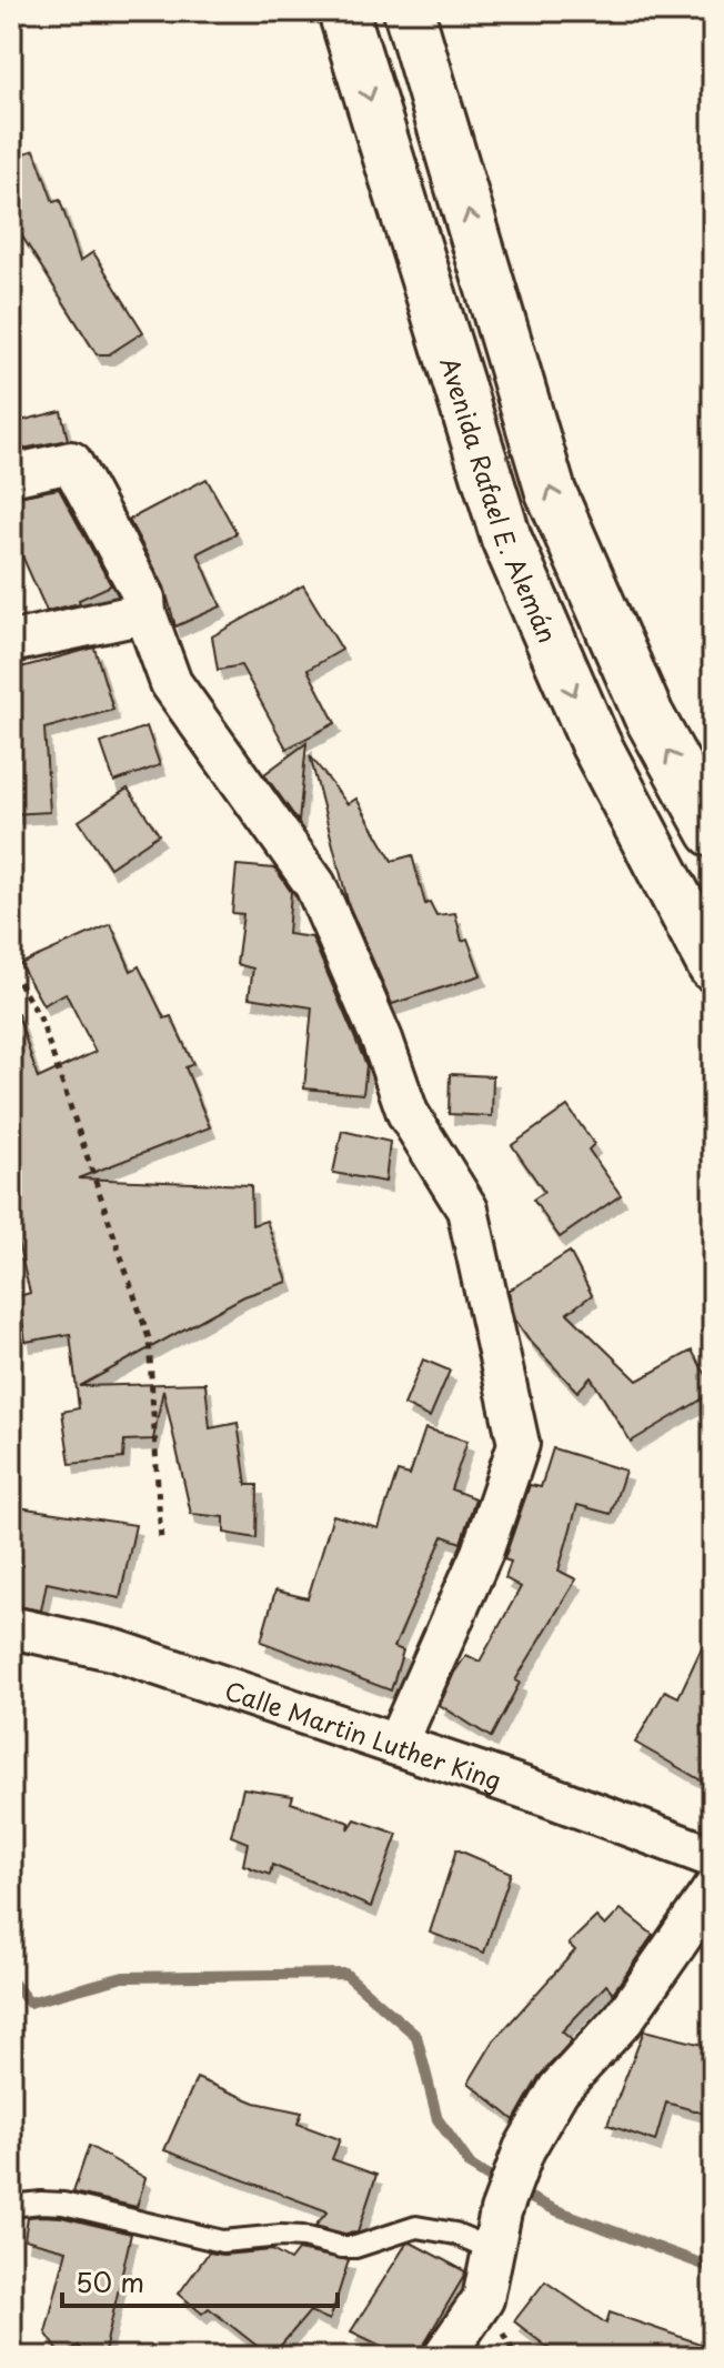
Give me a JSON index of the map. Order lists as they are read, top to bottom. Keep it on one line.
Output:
{"streets":{"main road":["Avenida Rafael E. Alemán"],"street":["Calle Martin Luther King"]},"scale_bar":"50 m"}
